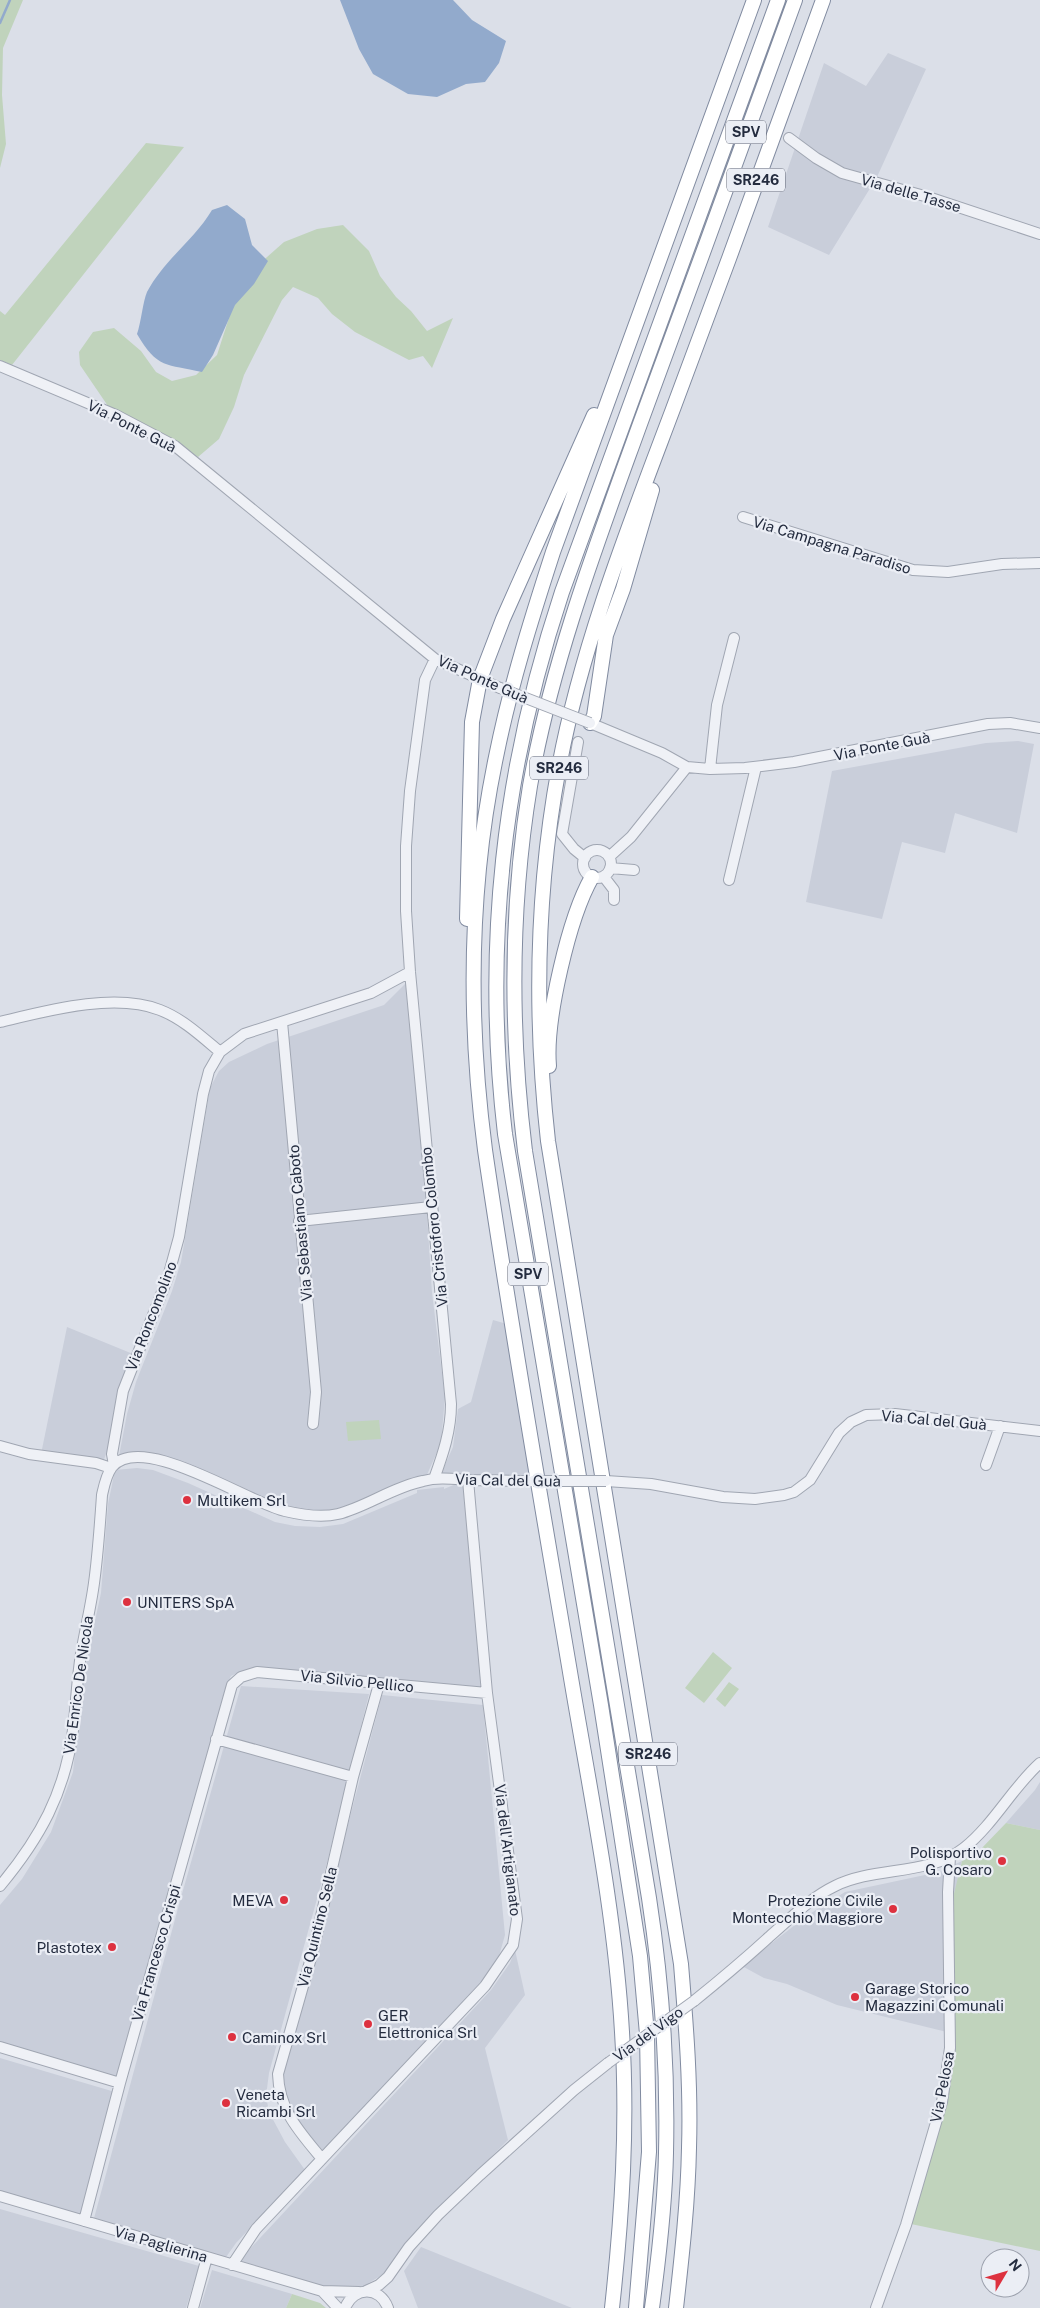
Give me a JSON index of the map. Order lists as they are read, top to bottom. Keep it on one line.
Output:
{"streets":{"highway":["SPV","SR246"],"street":["Via delle Tasse","Via Ponte Guà","Via Campagna Paradiso","Via Sebastiano Caboto","Via Cristoforo Colombo","Via Roncomolino","Via Cal del Guà","Via Silvio Pellico","Via Enrico De Nicola","Via dell'Artigianato","Via Quintino Sella","Via Francesco Crispi","Via del Vigo","Via Pelosa","Via Paglierina"]},"crossings":[["Via Ponte Guà","Via Cristoforo Colombo"],["Via Sebastiano Caboto","Via Roncomolino"],["Via Cristoforo Colombo","Via Roncomolino"],["Via Cristoforo Colombo","Via Cal del Guà"],["Via Roncomolino","Via Cal del Guà"],["Via Roncomolino","Via Enrico De Nicola"],["Via Cal del Guà","Via Enrico De Nicola"],["Via Cal del Guà","Via dell'Artigianato"],["Via Silvio Pellico","Via dell'Artigianato"],["Via Silvio Pellico","Via Quintino Sella"],["Via Silvio Pellico","Via Francesco Crispi"],["Via dell'Artigianato","Via Quintino Sella"],["Via dell'Artigianato","Via Paglierina"],["Via Francesco Crispi","Via Paglierina"],["Via del Vigo","Via Pelosa"],["Via del Vigo","Via Paglierina"]],"places":["Multikem Srl","UNITERS SpA","Polisportivo G. Cosaro","MEVA","Protezione Civile Montecchio Maggiore","Plastotex","Garage Storico Magazzini Comunali","GER Elettronica Srl","Caminox Srl","Veneta Ricambi Srl"],"north":"top right"}
